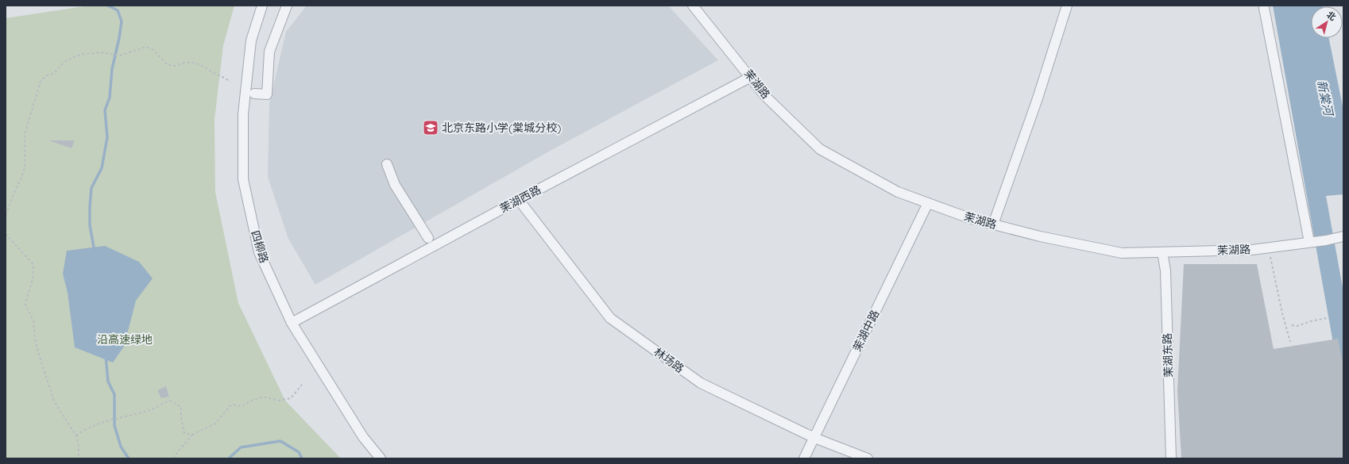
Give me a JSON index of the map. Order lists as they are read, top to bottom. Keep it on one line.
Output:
{"streets":{"street":["茉湖路","茉湖西路","四柳路","茉湖中路","茉湖东路","林场路"]},"crossings":[["茉湖路","茉湖西路"],["茉湖路","茉湖中路"],["茉湖路","茉湖东路"],["茉湖西路","四柳路"],["茉湖西路","林场路"],["茉湖中路","林场路"]],"water":["新棠河"],"parks":["沿高速绿地"],"places":{"school or university":["北京东路小学(棠城分校)"]},"north":"top right"}
